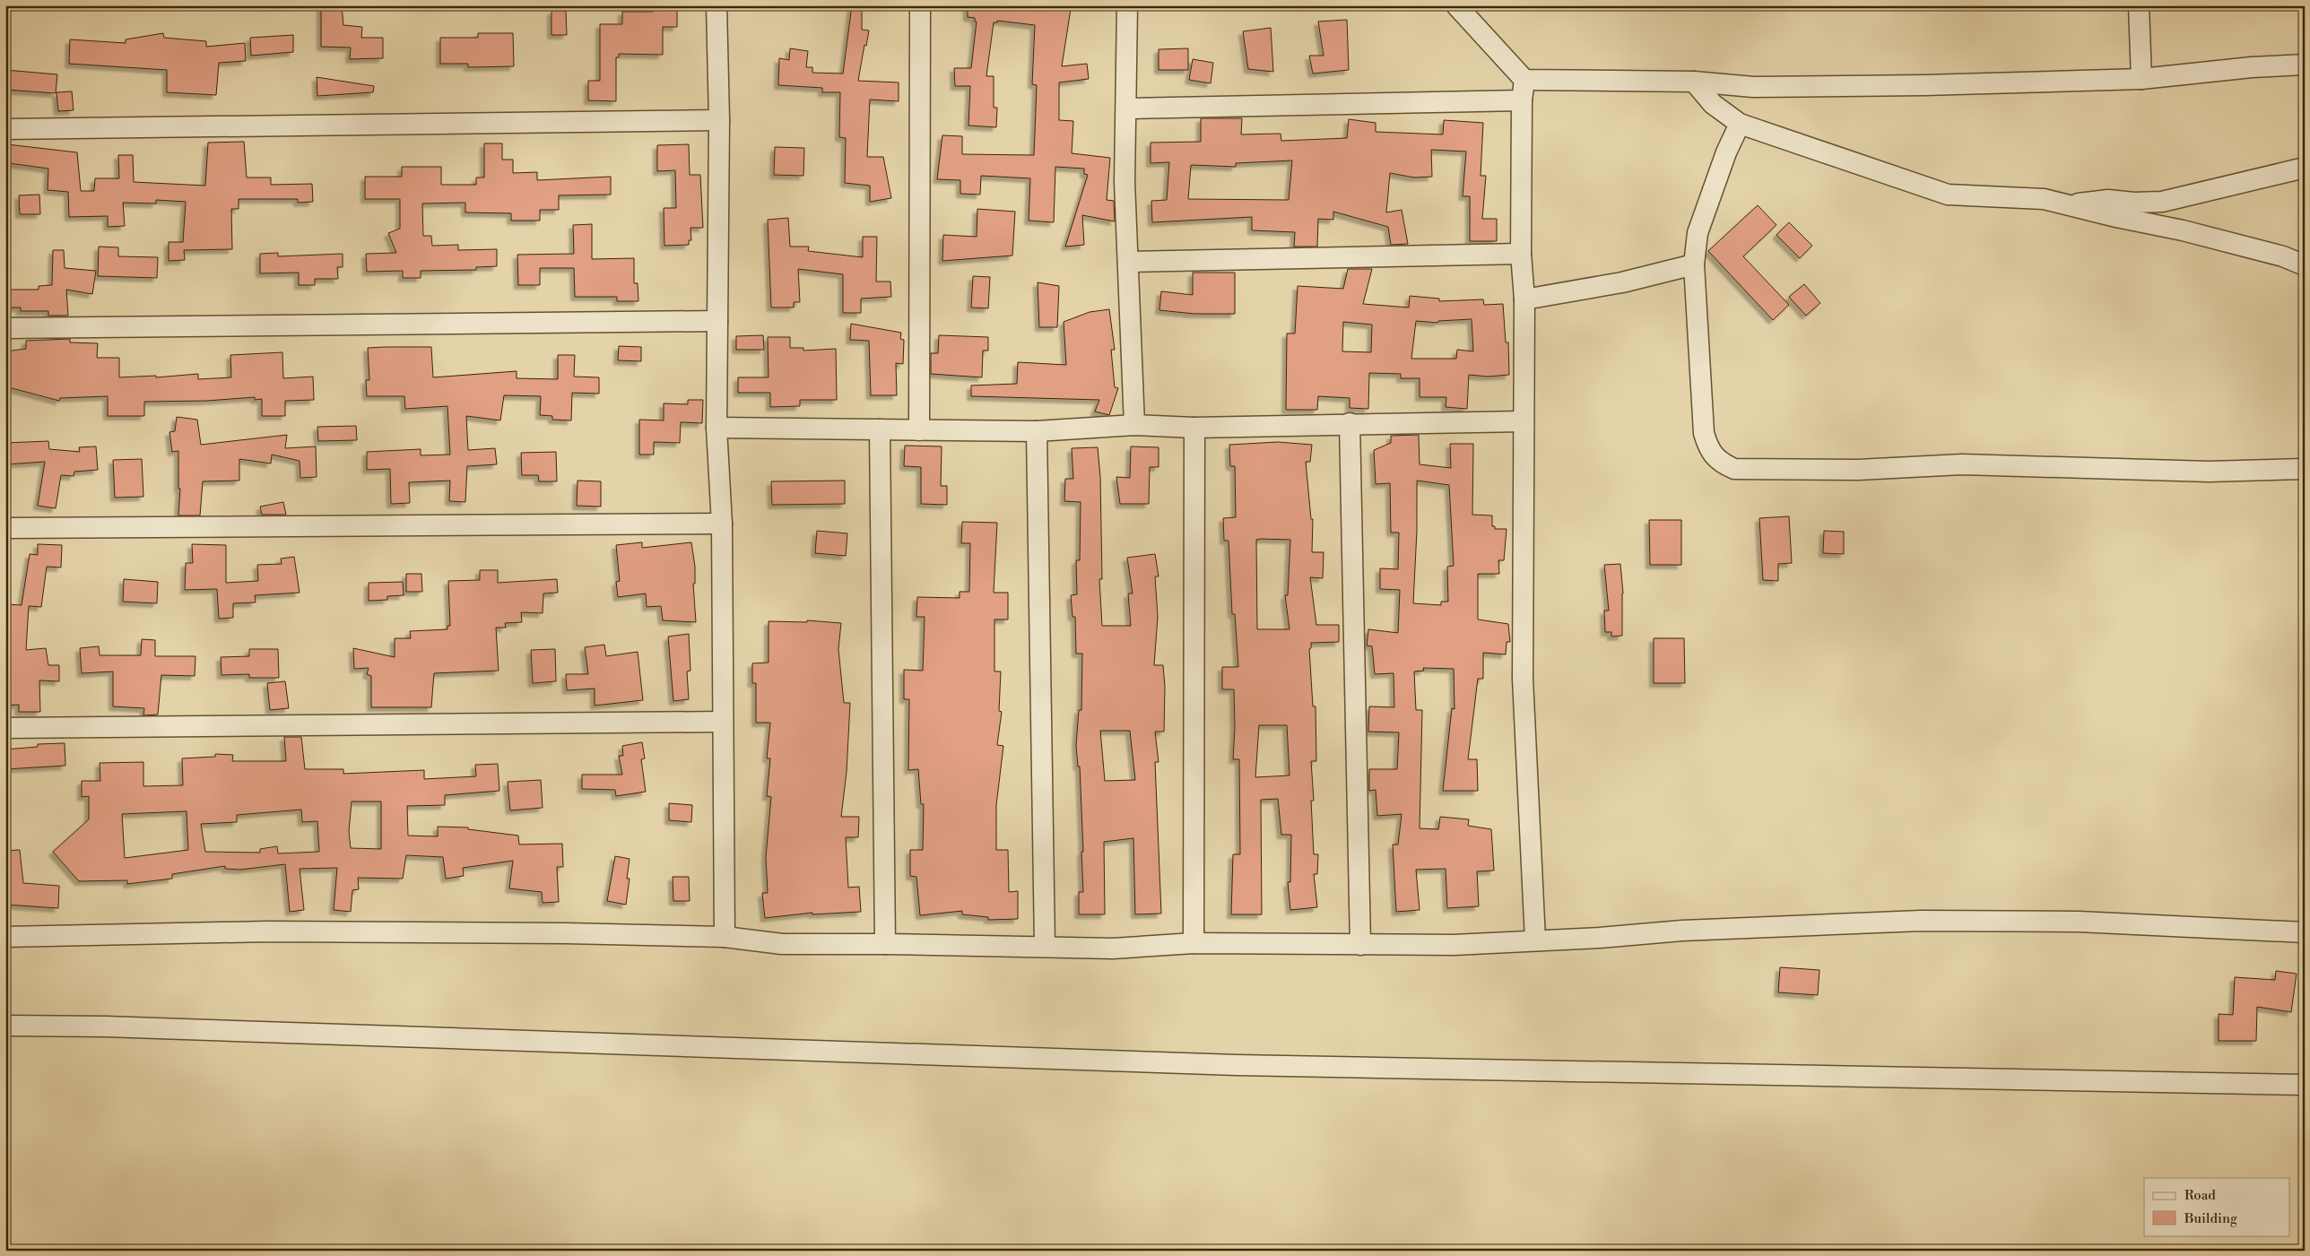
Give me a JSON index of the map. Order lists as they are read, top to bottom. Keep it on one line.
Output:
{"legend":["Road","Building"]}
